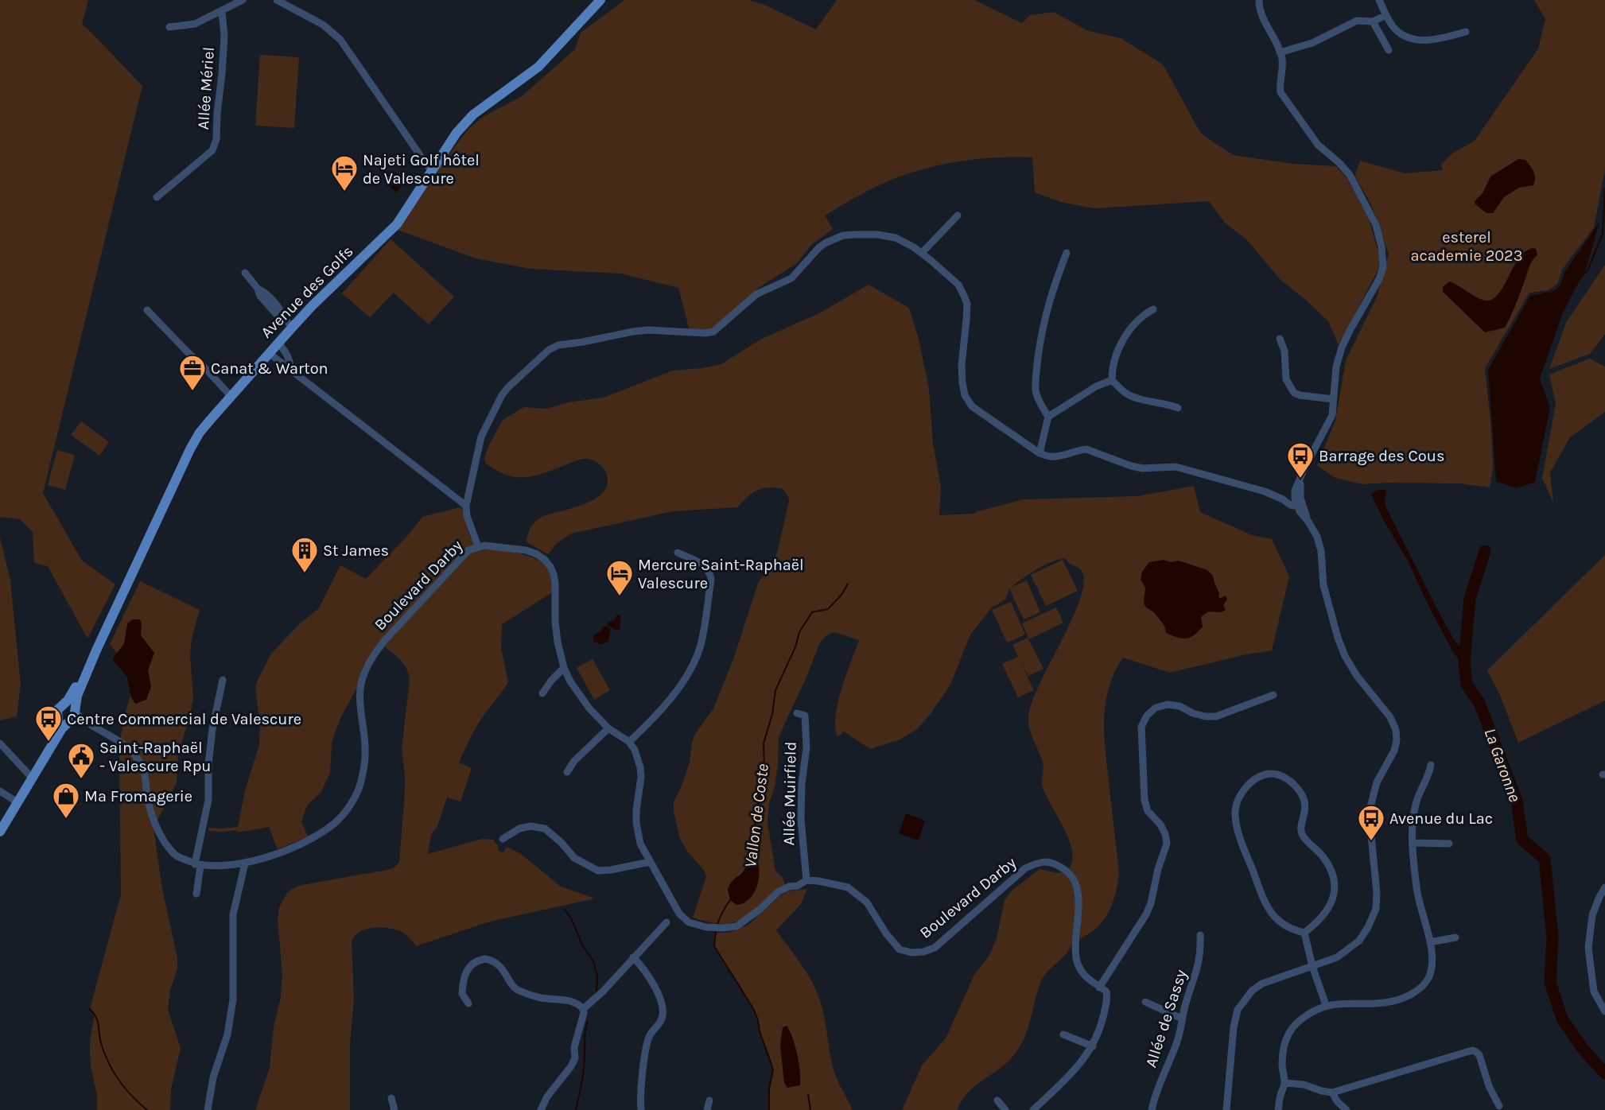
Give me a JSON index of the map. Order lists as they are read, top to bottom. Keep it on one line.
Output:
{"streets":{"main road":["Avenue des Golfs"],"street":["Allée Mériel","Boulevard Darby","Allée Muirfield","Allée de Sassy"]},"crossings":[["Avenue des Golfs","Boulevard Darby"],["Boulevard Darby","Allée Muirfield"]],"water":["La Garonne","Vallon de Coste"],"parks":["esterel academie 2023"],"places":{"hotel":["Najeti Golf hôtel de Valescure","Mercure Saint-Raphaël Valescure"],"office":["Canat & Warton"],"bus stop":["Barrage des Cous","Centre Commercial de Valescure","Avenue du Lac"],"building":["St James"],"public building":["Saint-Raphaël - Valescure Rpu"],"shop":["Ma Fromagerie"]}}
